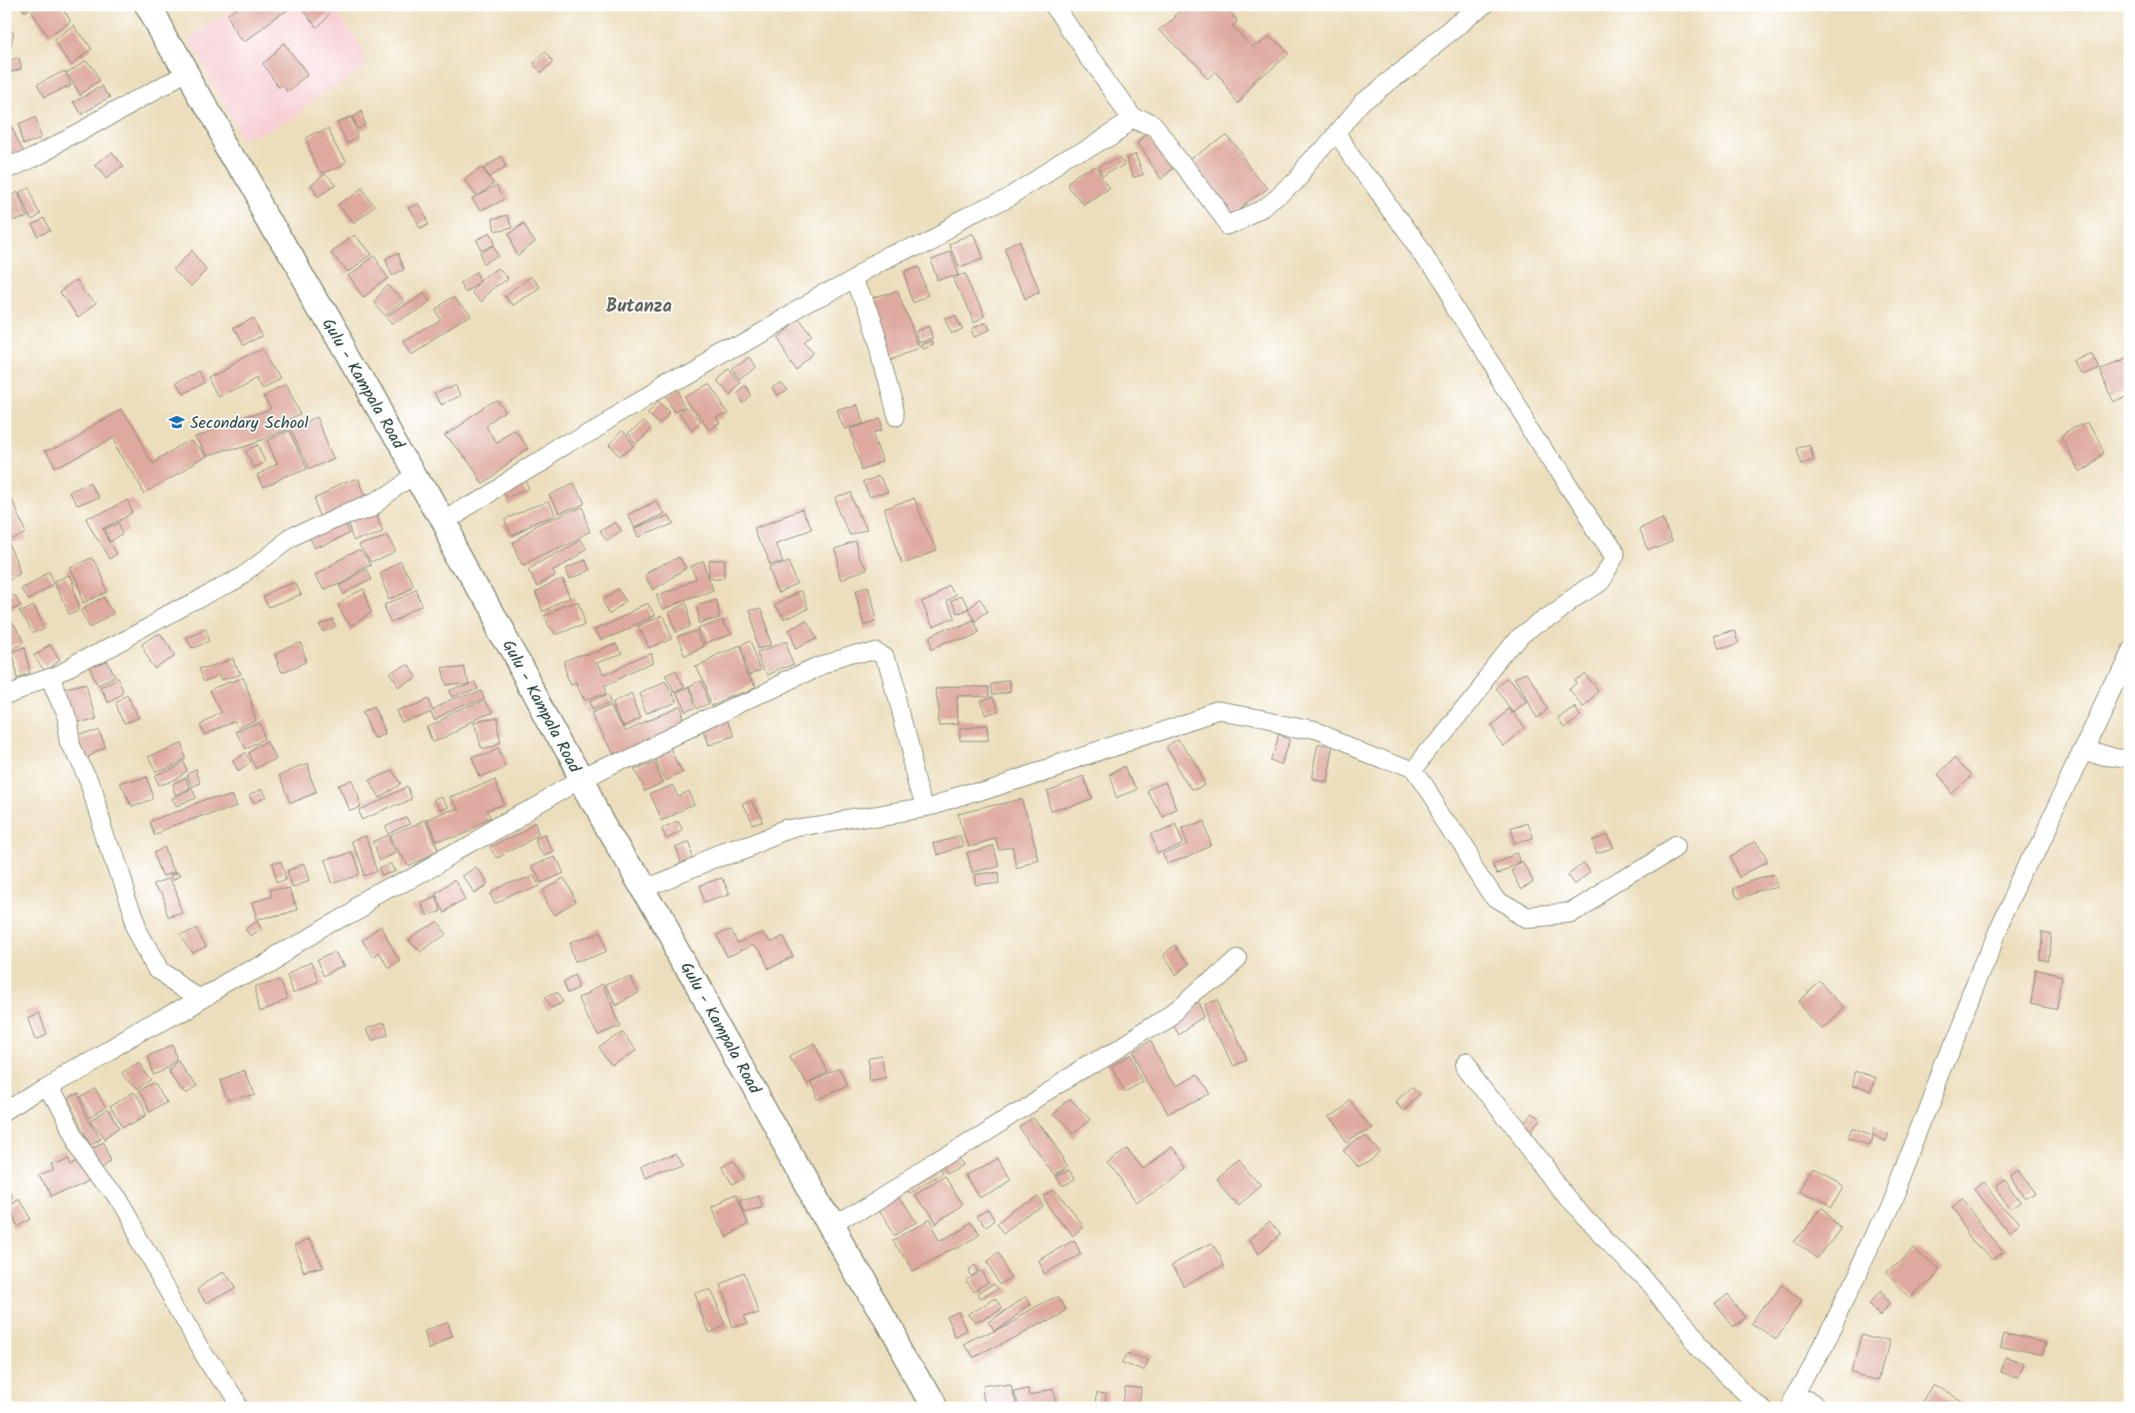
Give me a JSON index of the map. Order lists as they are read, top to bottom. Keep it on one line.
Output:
{"streets":{"main road":["Gulu - Kampala Road"]},"districts":["Butanza"],"places":{"school or university":["Secondary School"]}}
